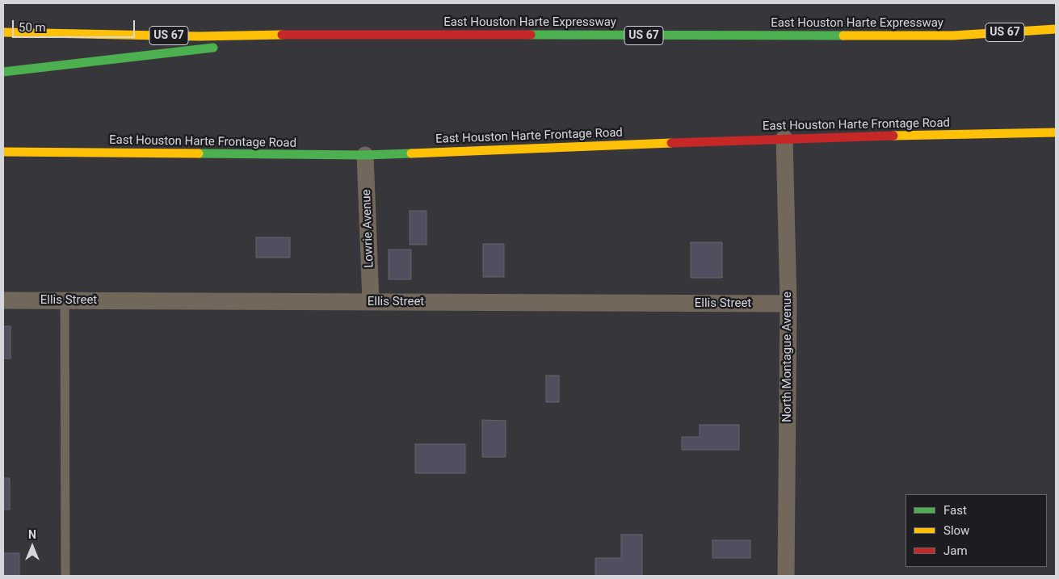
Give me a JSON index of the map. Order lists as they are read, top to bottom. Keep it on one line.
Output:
{"streets":{"main road":["East Houston Harte Expressway","US 67","East Houston Harte Frontage Road"],"street":["Lowrie Avenue","Ellis Street","North Montague Avenue"]},"crossings":[["East Houston Harte Frontage Road","Lowrie Avenue"],["East Houston Harte Frontage Road","North Montague Avenue"],["Lowrie Avenue","Ellis Street"],["Ellis Street","North Montague Avenue"]],"legend":["Fast","Slow","Jam"],"scale_bar":"50 m","north":"top"}
